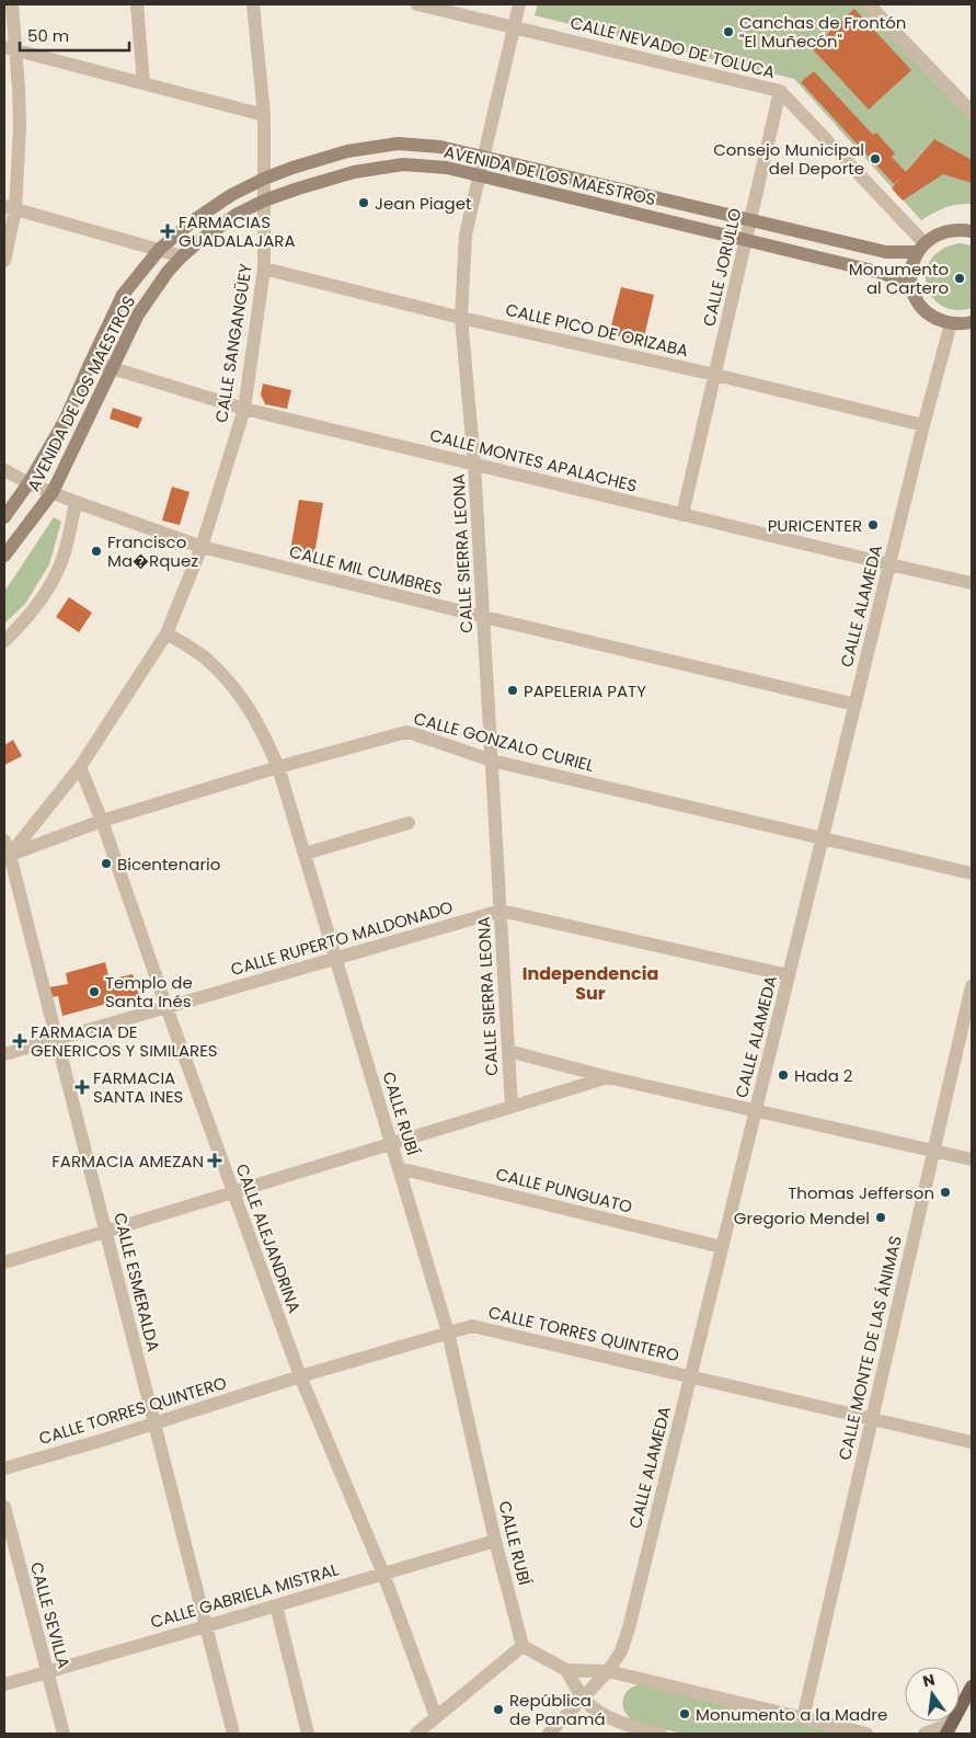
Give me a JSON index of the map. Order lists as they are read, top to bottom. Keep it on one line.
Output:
{"streets":{"street":["CALLE NEVADO DE TOLUCA","AVENIDA DE LOS MAESTROS","CALLE JORULLO","CALLE PICO DE ORIZABA","CALLE SANGANGÜEY","CALLE MONTES APALACHES","CALLE SIERRA LEONA","CALLE MIL CUMBRES","CALLE ALAMEDA","CALLE GONZALO CURIEL","CALLE RUPERTO MALDONADO","CALLE RUBÍ","CALLE PUNGUATO","CALLE ALEJANDRINA","CALLE ESMERALDA","CALLE TORRES QUINTERO","CALLE MONTE DE LAS ÁNIMAS","CALLE GABRIELA MISTRAL","CALLE SEVILLA"]},"crossings":[["CALLE NEVADO DE TOLUCA","AVENIDA DE LOS MAESTROS"],["CALLE NEVADO DE TOLUCA","CALLE JORULLO"],["CALLE NEVADO DE TOLUCA","CALLE SIERRA LEONA"],["AVENIDA DE LOS MAESTROS","CALLE JORULLO"],["AVENIDA DE LOS MAESTROS","CALLE SANGANGÜEY"],["AVENIDA DE LOS MAESTROS","CALLE MONTES APALACHES"],["AVENIDA DE LOS MAESTROS","CALLE SIERRA LEONA"],["AVENIDA DE LOS MAESTROS","CALLE MIL CUMBRES"],["CALLE JORULLO","CALLE PICO DE ORIZABA"],["CALLE JORULLO","CALLE MONTES APALACHES"],["CALLE PICO DE ORIZABA","CALLE SANGANGÜEY"],["CALLE PICO DE ORIZABA","CALLE SIERRA LEONA"],["CALLE PICO DE ORIZABA","CALLE ALAMEDA"],["CALLE SANGANGÜEY","CALLE MONTES APALACHES"],["CALLE SANGANGÜEY","CALLE MIL CUMBRES"],["CALLE SANGANGÜEY","CALLE GONZALO CURIEL"],["CALLE SANGANGÜEY","CALLE RUBÍ"],["CALLE SANGANGÜEY","CALLE ALEJANDRINA"],["CALLE SANGANGÜEY","CALLE ESMERALDA"],["CALLE MONTES APALACHES","CALLE SIERRA LEONA"],["CALLE MONTES APALACHES","CALLE ALAMEDA"],["CALLE SIERRA LEONA","CALLE MIL CUMBRES"],["CALLE SIERRA LEONA","CALLE GONZALO CURIEL"],["CALLE SIERRA LEONA","CALLE RUPERTO MALDONADO"],["CALLE MIL CUMBRES","CALLE ALAMEDA"],["CALLE ALAMEDA","CALLE GONZALO CURIEL"],["CALLE ALAMEDA","CALLE RUPERTO MALDONADO"],["CALLE ALAMEDA","CALLE PUNGUATO"],["CALLE ALAMEDA","CALLE TORRES QUINTERO"],["CALLE GONZALO CURIEL","CALLE RUBÍ"],["CALLE GONZALO CURIEL","CALLE ALEJANDRINA"],["CALLE GONZALO CURIEL","CALLE ESMERALDA"],["CALLE RUPERTO MALDONADO","CALLE RUBÍ"],["CALLE RUPERTO MALDONADO","CALLE ALEJANDRINA"],["CALLE RUPERTO MALDONADO","CALLE ESMERALDA"],["CALLE RUBÍ","CALLE PUNGUATO"],["CALLE RUBÍ","CALLE TORRES QUINTERO"],["CALLE RUBÍ","CALLE GABRIELA MISTRAL"],["CALLE ALEJANDRINA","CALLE TORRES QUINTERO"],["CALLE ALEJANDRINA","CALLE GABRIELA MISTRAL"],["CALLE ESMERALDA","CALLE TORRES QUINTERO"],["CALLE ESMERALDA","CALLE GABRIELA MISTRAL"],["CALLE TORRES QUINTERO","CALLE MONTE DE LAS ÁNIMAS"],["CALLE GABRIELA MISTRAL","CALLE SEVILLA"]],"districts":["Independencia Sur"],"places":{"other":["Canchas de Frontón \"El Muñecón\"","Consejo Municipal del Deporte","Jean Piaget","Monumento al Cartero","PURICENTER","Francisco Ma�Rquez","PAPELERIA PATY","Bicentenario","Templo de Santa Inés","Hada 2","Thomas Jefferson","Gregorio Mendel","República de Panamá","Monumento a la Madre"],"health":["FARMACIAS GUADALAJARA","FARMACIA DE GENERICOS Y SIMILARES","FARMACIA SANTA INES","FARMACIA AMEZAN"]},"scale_bar":"50 m","north":"top"}
